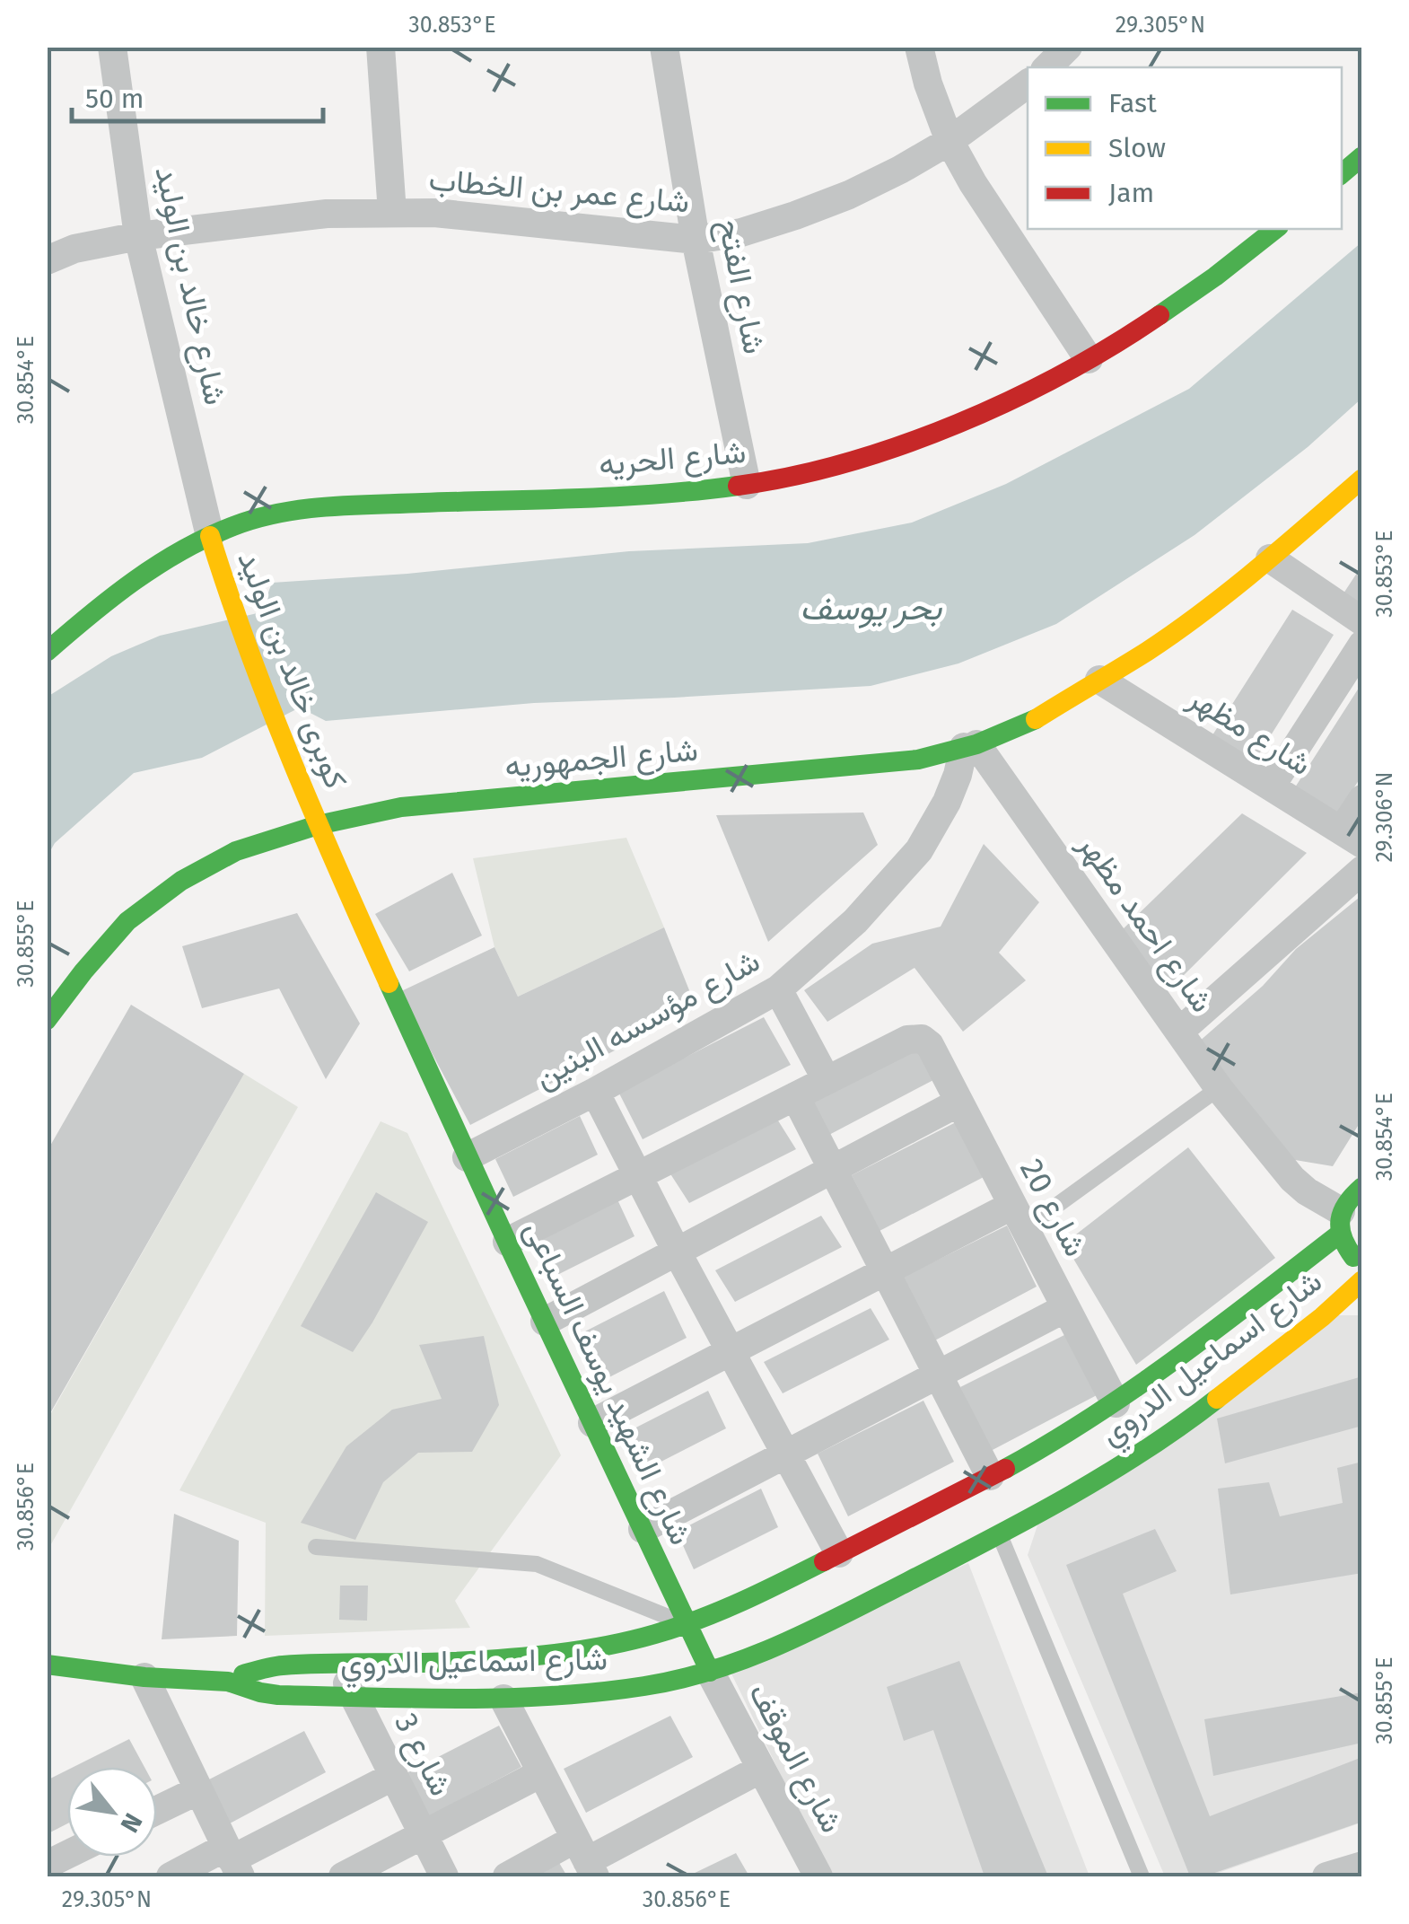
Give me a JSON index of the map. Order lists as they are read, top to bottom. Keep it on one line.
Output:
{"streets":{"main road":["شارع الحريه","كوبرى خالد بن الوليد","شارع الجمهوريه","شارع اسماعيل الدروي","شارع الشهيد يوسف السباعى"],"street":["شارع عمر بن الخطاب","شارع خالد بن الوليد","شارع الفتح","شارع مظهر","شارع احمد مظهر","شارع مؤسسه البنين","شارع 20","شارع 3","شارع الموقف"]},"crossings":[["شارع عمر بن الخطاب","شارع خالد بن الوليد"],["شارع عمر بن الخطاب","شارع الفتح"],["شارع خالد بن الوليد","شارع الحريه"],["شارع خالد بن الوليد","كوبرى خالد بن الوليد"],["شارع الفتح","شارع الحريه"],["شارع الحريه","كوبرى خالد بن الوليد"],["كوبرى خالد بن الوليد","شارع الجمهوريه"],["كوبرى خالد بن الوليد","شارع الشهيد يوسف السباعى"],["شارع مظهر","شارع الجمهوريه"],["شارع الجمهوريه","شارع احمد مظهر"],["شارع الجمهوريه","شارع مؤسسه البنين"],["شارع الجمهوريه","شارع الشهيد يوسف السباعى"],["شارع احمد مظهر","شارع مؤسسه البنين"],["شارع احمد مظهر","شارع اسماعيل الدروي"],["شارع مؤسسه البنين","شارع الشهيد يوسف السباعى"],["شارع 20","شارع اسماعيل الدروي"],["شارع اسماعيل الدروي","شارع الشهيد يوسف السباعى"],["شارع اسماعيل الدروي","شارع 3"],["شارع اسماعيل الدروي","شارع الموقف"],["شارع الشهيد يوسف السباعى","شارع الموقف"]],"water":["بحر يوسف"],"legend":["Fast","Slow","Jam"],"scale_bar":"50 m","north":"bottom right","coordinates":["30.853°E","29.305°N","30.854°E","29.306°N","30.855°E","30.856°E"]}
